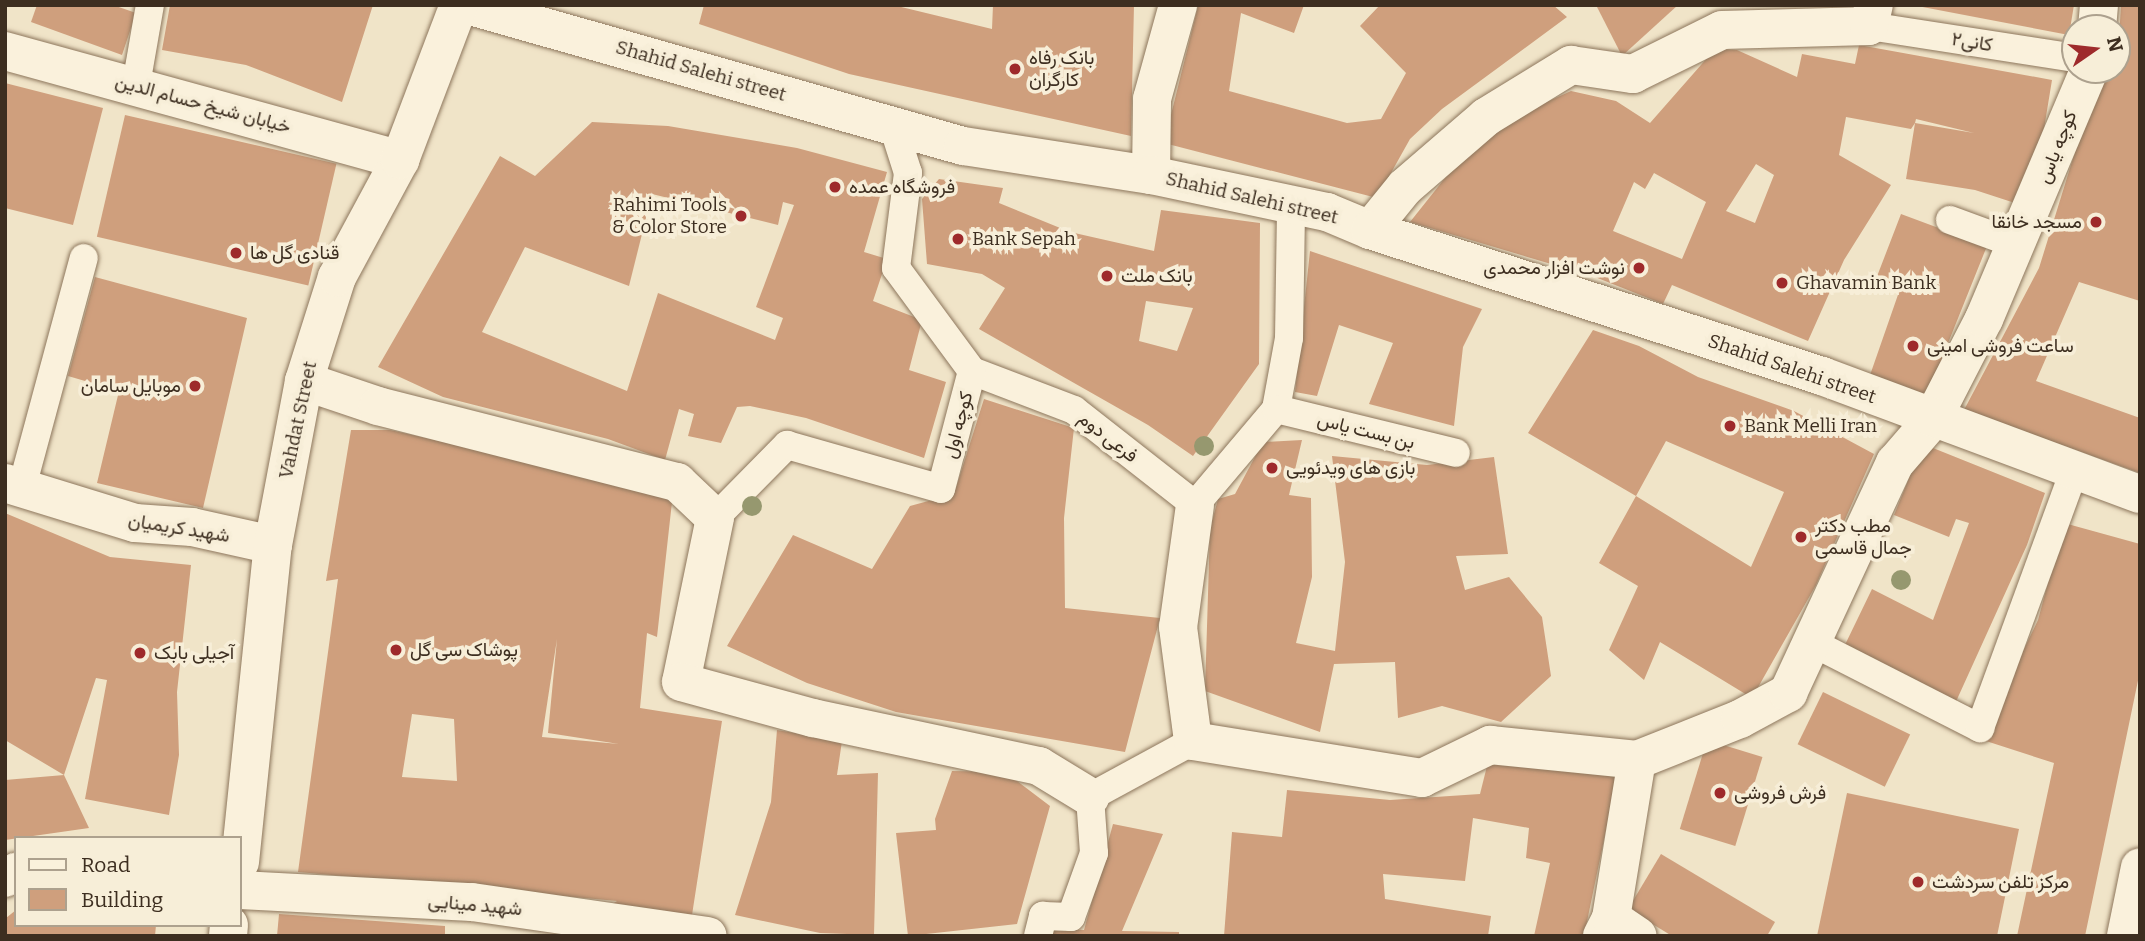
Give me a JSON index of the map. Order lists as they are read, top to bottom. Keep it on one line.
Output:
{"streets":{"street":["Shahid Salehi street","خیابان شیخ حسام الدین","کوچه یاس","Vahdat Street","شهید کریمیان","شهید مینایی"],"lane":["کانی۲","کوچه اول","بن بست یاس","فرعی دوم"]},"crossings":[["Shahid Salehi street","کوچه یاس"],["Shahid Salehi street","کوچه اول"],["خیابان شیخ حسام الدین","Vahdat Street"],["Vahdat Street","شهید کریمیان"],["کوچه اول","فرعی دوم"]],"places":["بانک رفاه کارگران","فروشگاه عمده","Rahimi Tools & Color Store","مسجد خانقا","Bank Sepah","قنادی گل ها","نوشت افزار محمدی","بانک ملت","Ghavamin Bank","ساعت فروشی امینی","موبایل سامان","Bank Melli Iran","بازی های ویدئویی","مطب دکتر جمال قاسمی","پوشاک سی گل","آجیلی بابک","فرش فروشی","مرکز تلفن سردشت"],"legend":["Road","Building"],"north":"right"}
